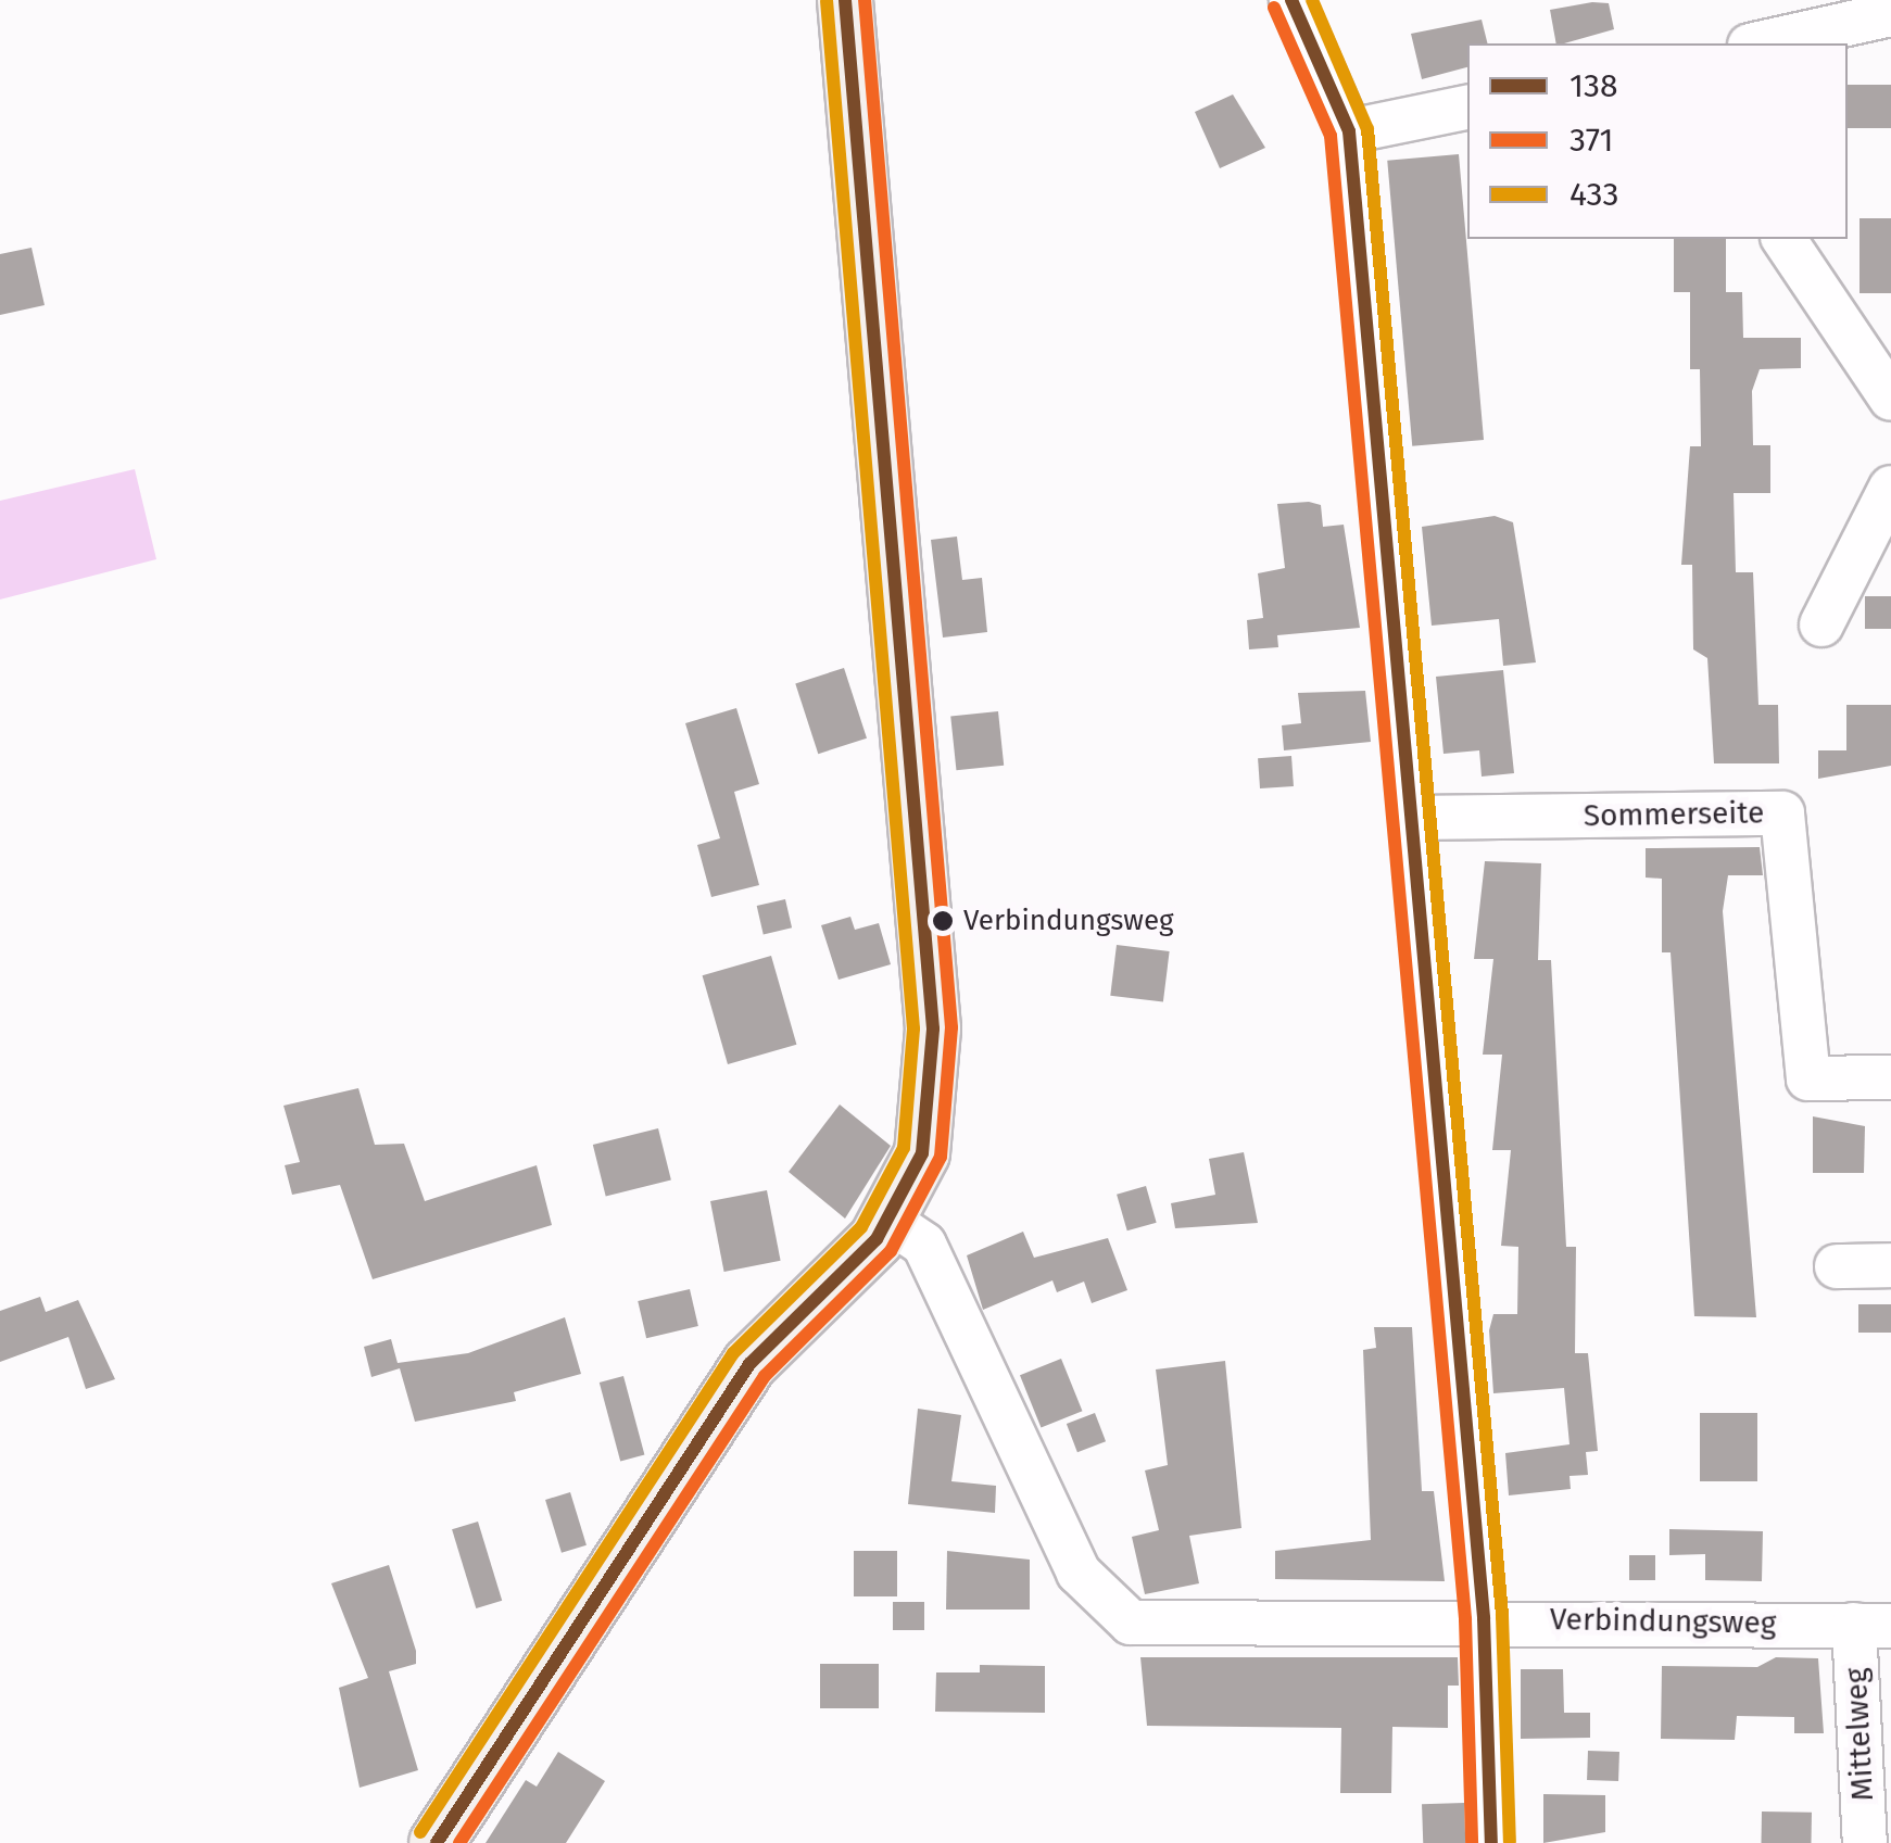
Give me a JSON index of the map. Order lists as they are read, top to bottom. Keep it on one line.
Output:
{"streets":{"street":["Sommerseite","Verbindungsweg","Mittelweg"]},"crossings":[["Verbindungsweg","Mittelweg"]],"places":["Verbindungsweg"],"lines":["transit line 138","transit line 371","transit line 433"],"legend":["138","371","433"]}
